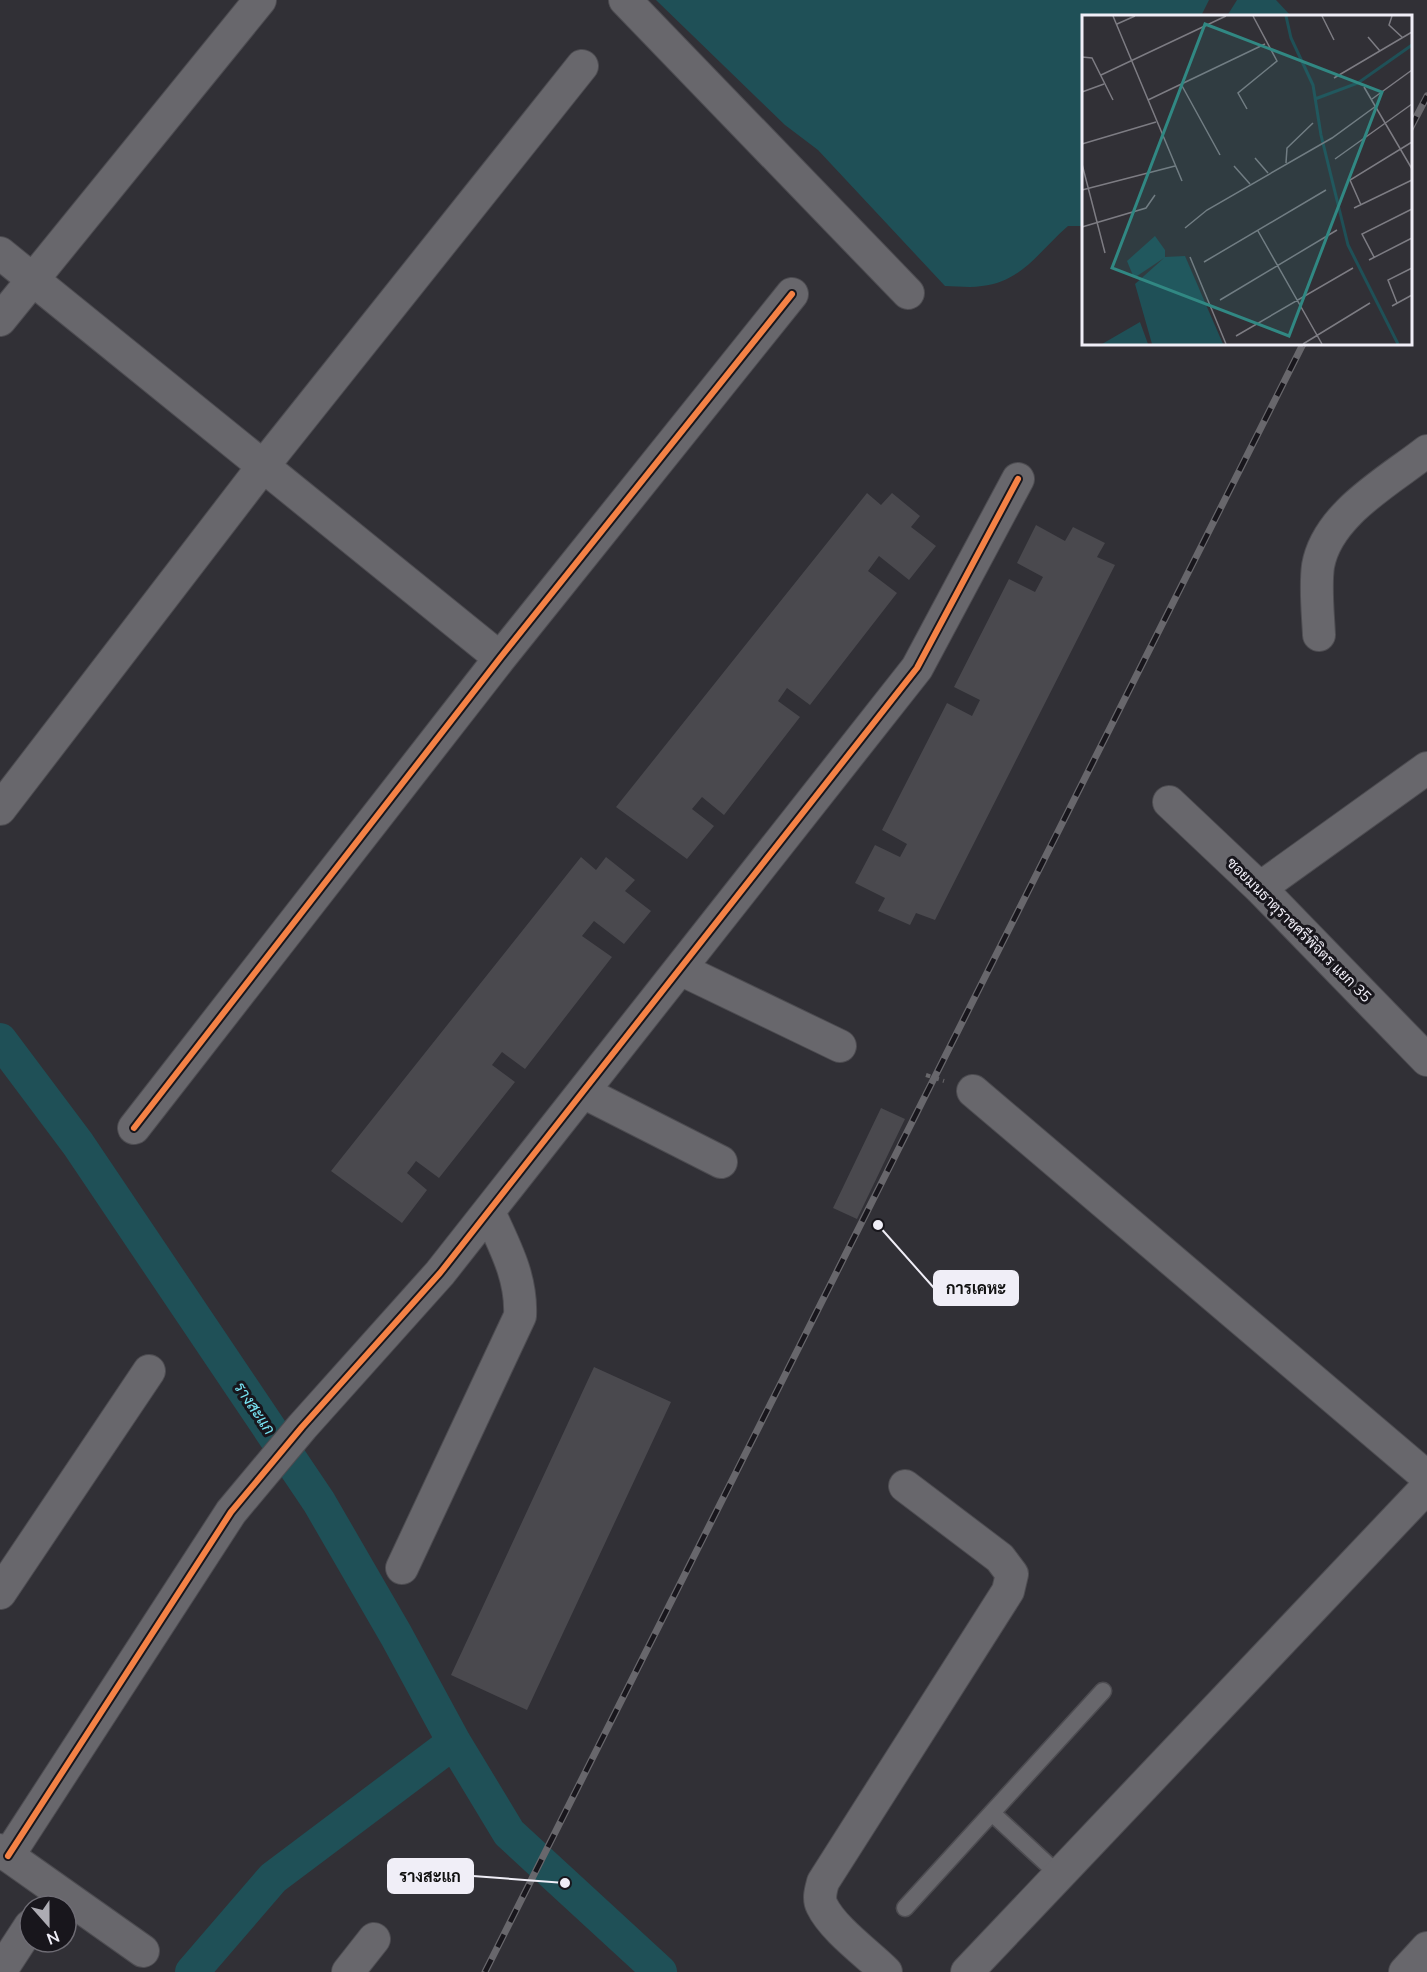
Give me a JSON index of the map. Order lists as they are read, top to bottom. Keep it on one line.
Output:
{"streets":{"street":["ซอยมนธาตุราชศรีพิจิตร แยก 35"]},"water":["รางสะแก"],"places":["การเคหะ","รางสะแก"],"north":"bottom"}
